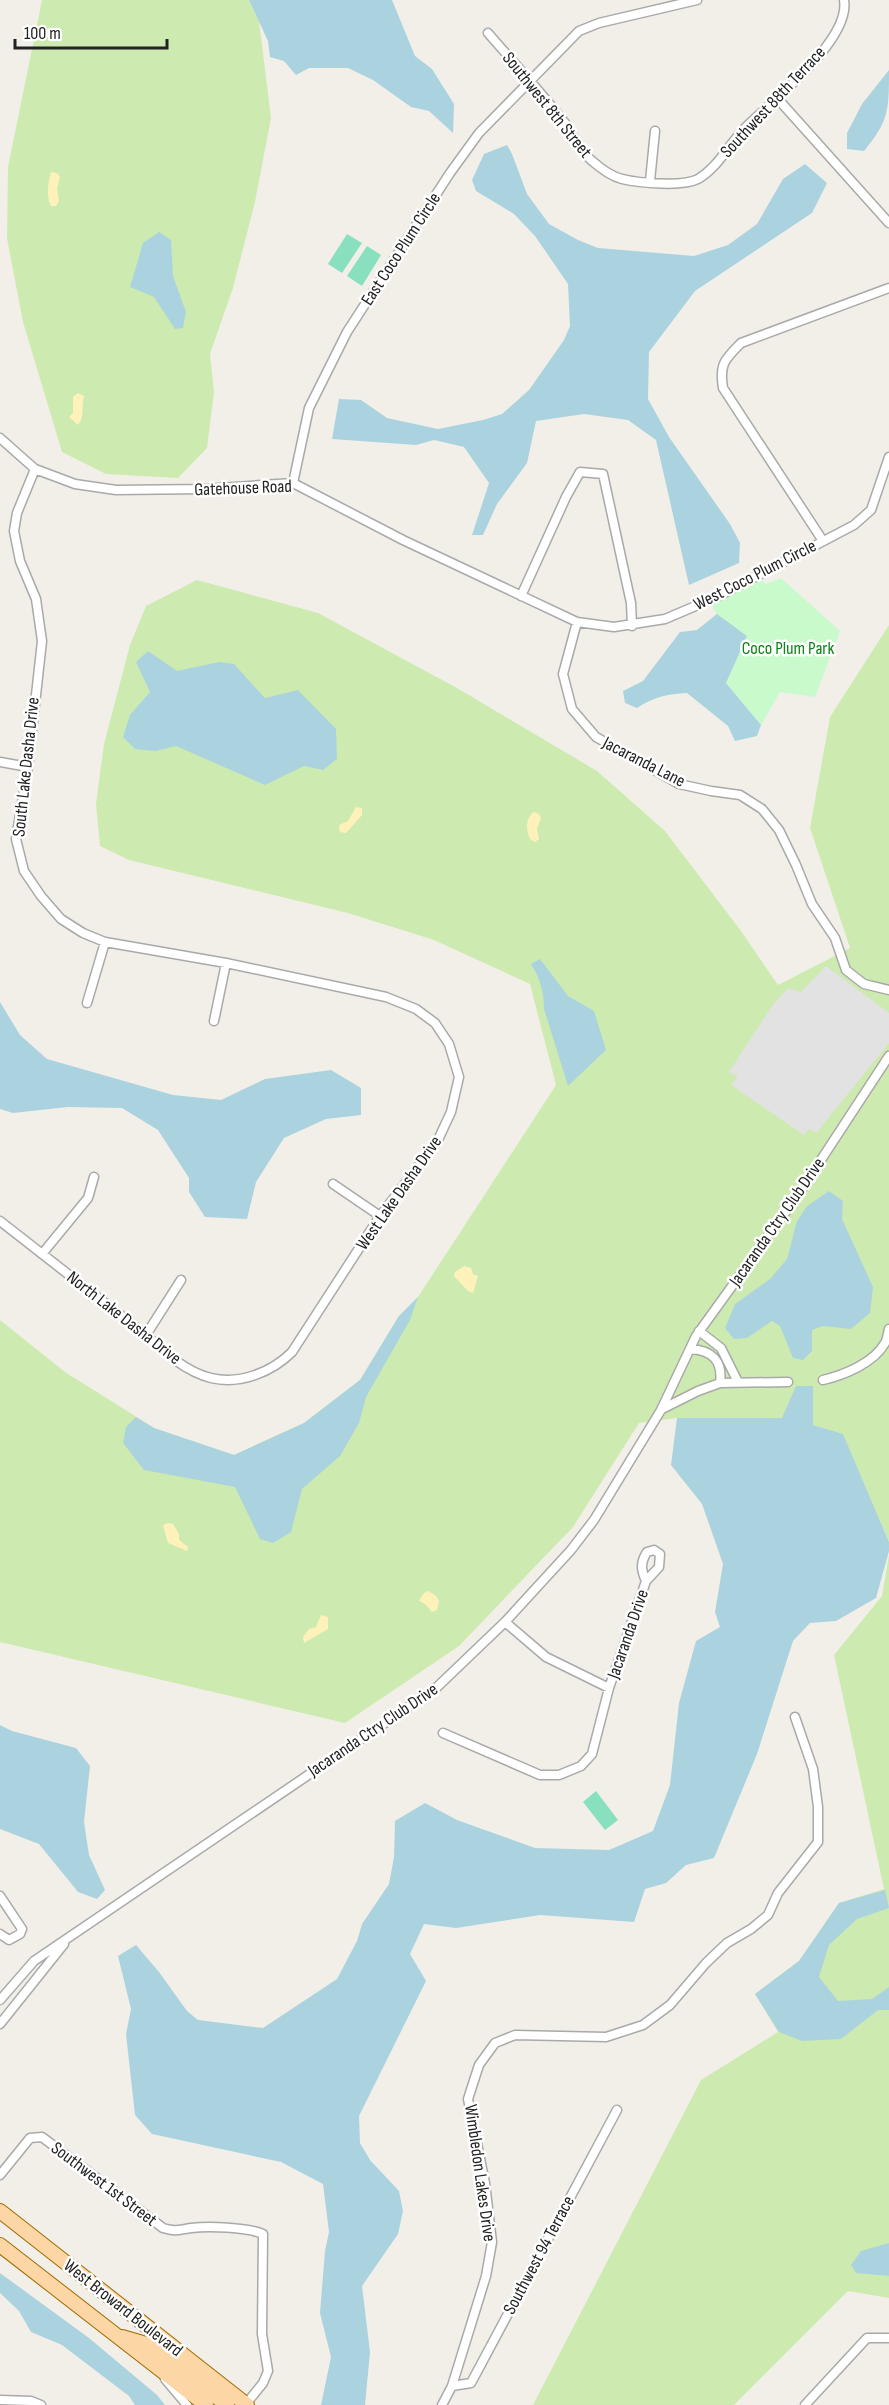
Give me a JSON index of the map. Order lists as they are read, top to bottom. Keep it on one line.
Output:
{"streets":{"main road":["West Broward Boulevard"],"street":["Southwest 88th Terrace","Southwest 8th Street","East Coco Plum Circle","Gatehouse Road","West Coco Plum Circle","Jacaranda Lane","South Lake Dasha Drive","West Lake Dasha Drive","Jacaranda Ctry Club Drive","North Lake Dasha Drive","Jacaranda Drive","Wimbledon Lakes Drive","Southwest 1st Street","Southwest 94 Terrace"]},"crossings":[["Southwest 88th Terrace","Southwest 8th Street"],["Southwest 8th Street","East Coco Plum Circle"],["East Coco Plum Circle","Gatehouse Road"],["Gatehouse Road","West Coco Plum Circle"],["Gatehouse Road","Jacaranda Lane"],["Gatehouse Road","South Lake Dasha Drive"],["West Coco Plum Circle","Jacaranda Lane"],["South Lake Dasha Drive","West Lake Dasha Drive"],["West Lake Dasha Drive","North Lake Dasha Drive"],["Jacaranda Ctry Club Drive","Jacaranda Drive"],["Wimbledon Lakes Drive","Southwest 94 Terrace"],["Southwest 1st Street","West Broward Boulevard"]],"parks":["Coco Plum Park"],"scale_bar":"100 m"}
